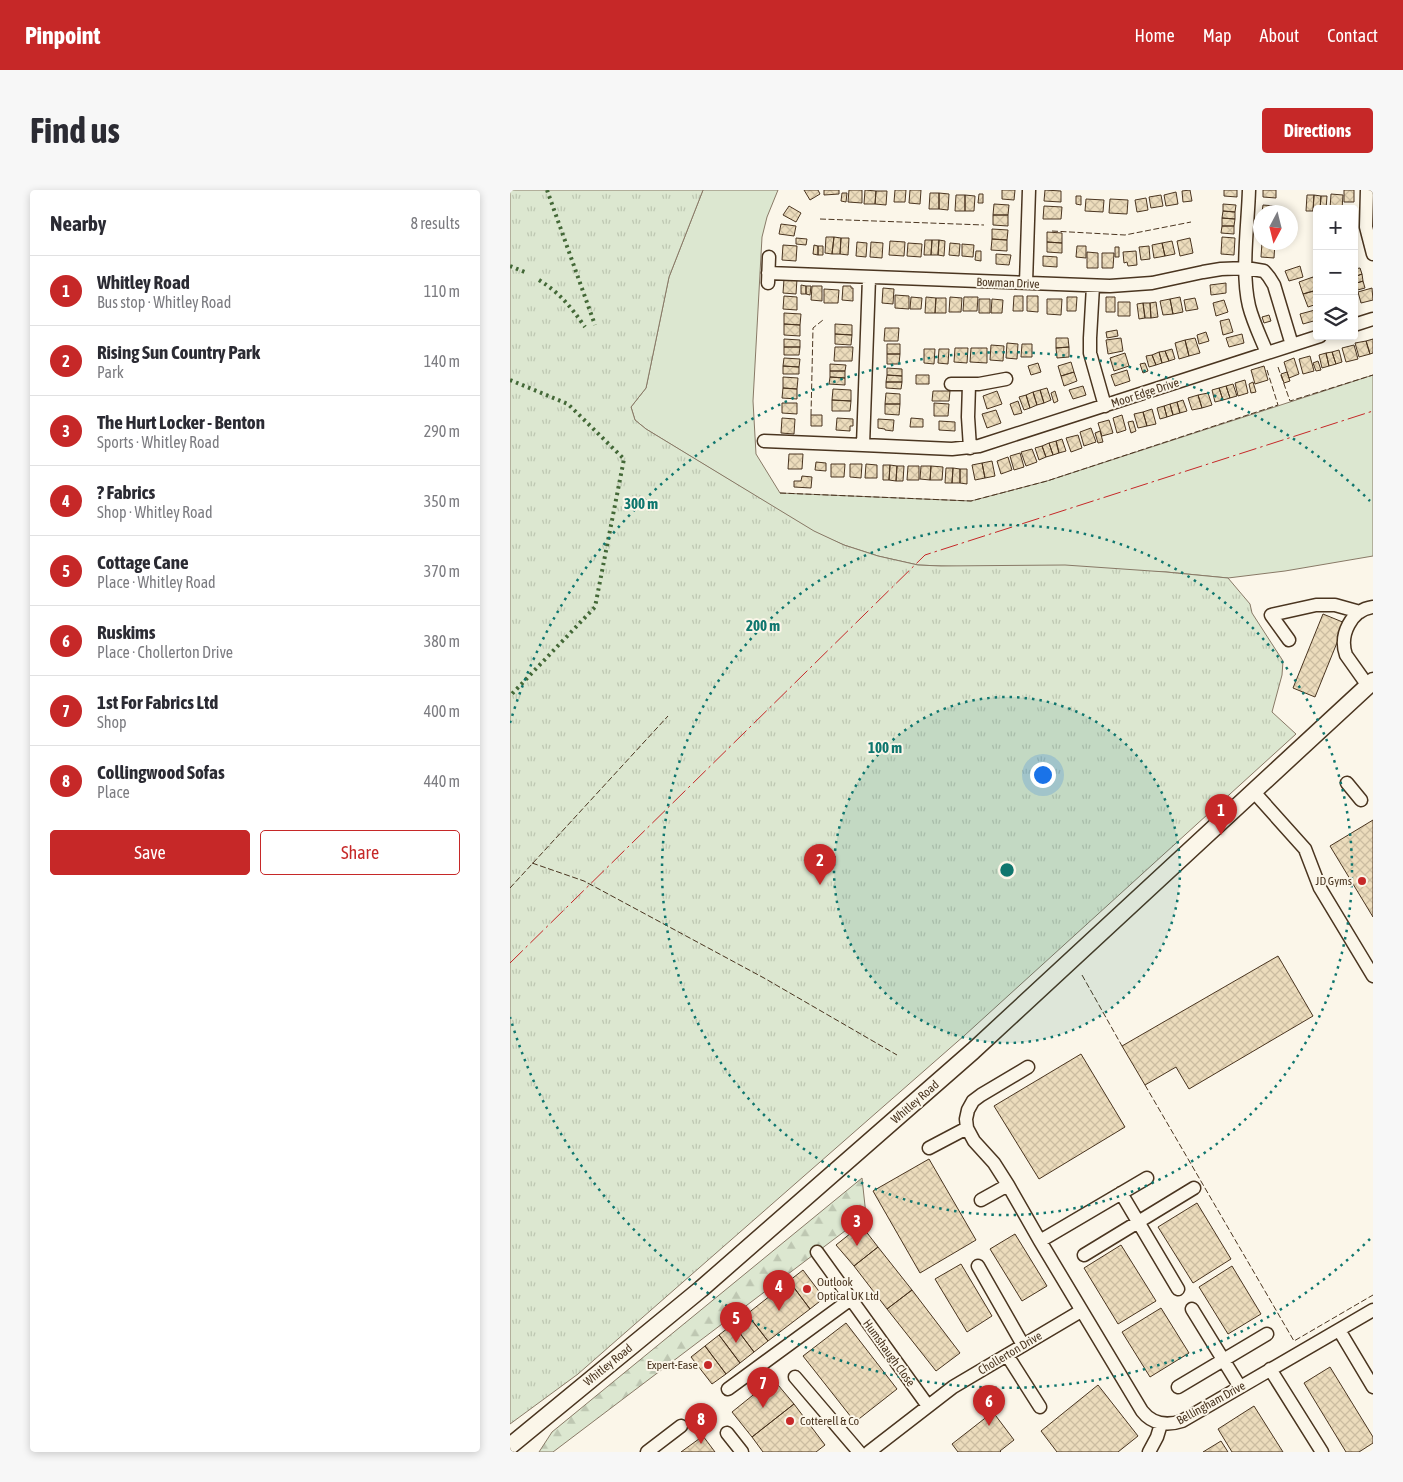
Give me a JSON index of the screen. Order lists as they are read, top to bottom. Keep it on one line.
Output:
{"streets":{"main road":["Whitley Road"],"street":["Bowman Drive","Moor Edge Drive","Humshaugh Close","Chollerton Drive","Bellingham Drive"]},"crossings":[["Bowman Drive","Moor Edge Drive"],["Humshaugh Close","Chollerton Drive"],["Chollerton Drive","Bellingham Drive"]],"places":["JD Gyms","Outlook Optical UK Ltd","Expert-Ease","Cotterell & Co"],"north":"bottom","page":{"header":"Pinpoint","nav":["Home","Map","About","Contact"],"buttons":["Directions",["Save","Share"]],"title":"Find us","heading":["Nearby","8 results"],"map_buttons":["+","−"],"list":[{"mark":"1","name":"Whitley Road","note":"Bus stop · Whitley Road","value":"110 m"},{"mark":"2","name":"Rising Sun Country Park","note":"Park","value":"140 m"},{"mark":"3","name":"The Hurt Locker - Benton","note":"Sports · Whitley Road","value":"290 m"},{"mark":"4","name":"? Fabrics","note":"Shop · Whitley Road","value":"350 m"},{"mark":"5","name":"Cottage Cane","note":"Place · Whitley Road","value":"370 m"},{"mark":"6","name":"Ruskims","note":"Place · Chollerton Drive","value":"380 m"},{"mark":"7","name":"1st For Fabrics Ltd","note":"Shop","value":"400 m"},{"mark":"8","name":"Collingwood Sofas","note":"Place","value":"440 m"}],"pins":["1","2","3","4","5","7","6","8"]},"rings":["300 m","200 m","100 m"]}
